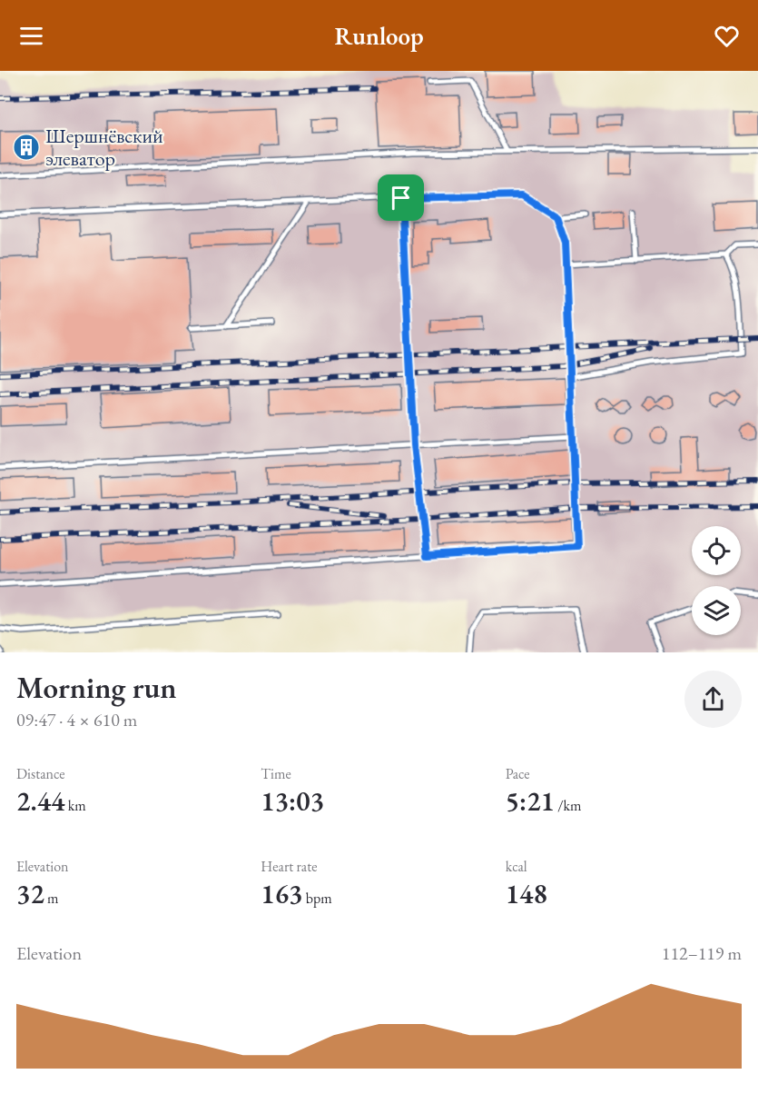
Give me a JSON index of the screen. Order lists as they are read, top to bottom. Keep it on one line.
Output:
{"places":{"building":["Шершнёвский элеватор"]},"page":{"header":"Runloop","heading":["Morning run","09:47 · 4 × 610 m"],"stats":[["Distance","2.44 km"],["Time","13:03"],["Pace","5:21 /km"],["Elevation","32 m"],["Heart rate","163 bpm"],["kcal","148"]],"chart":["Elevation","112–119 m"]}}
